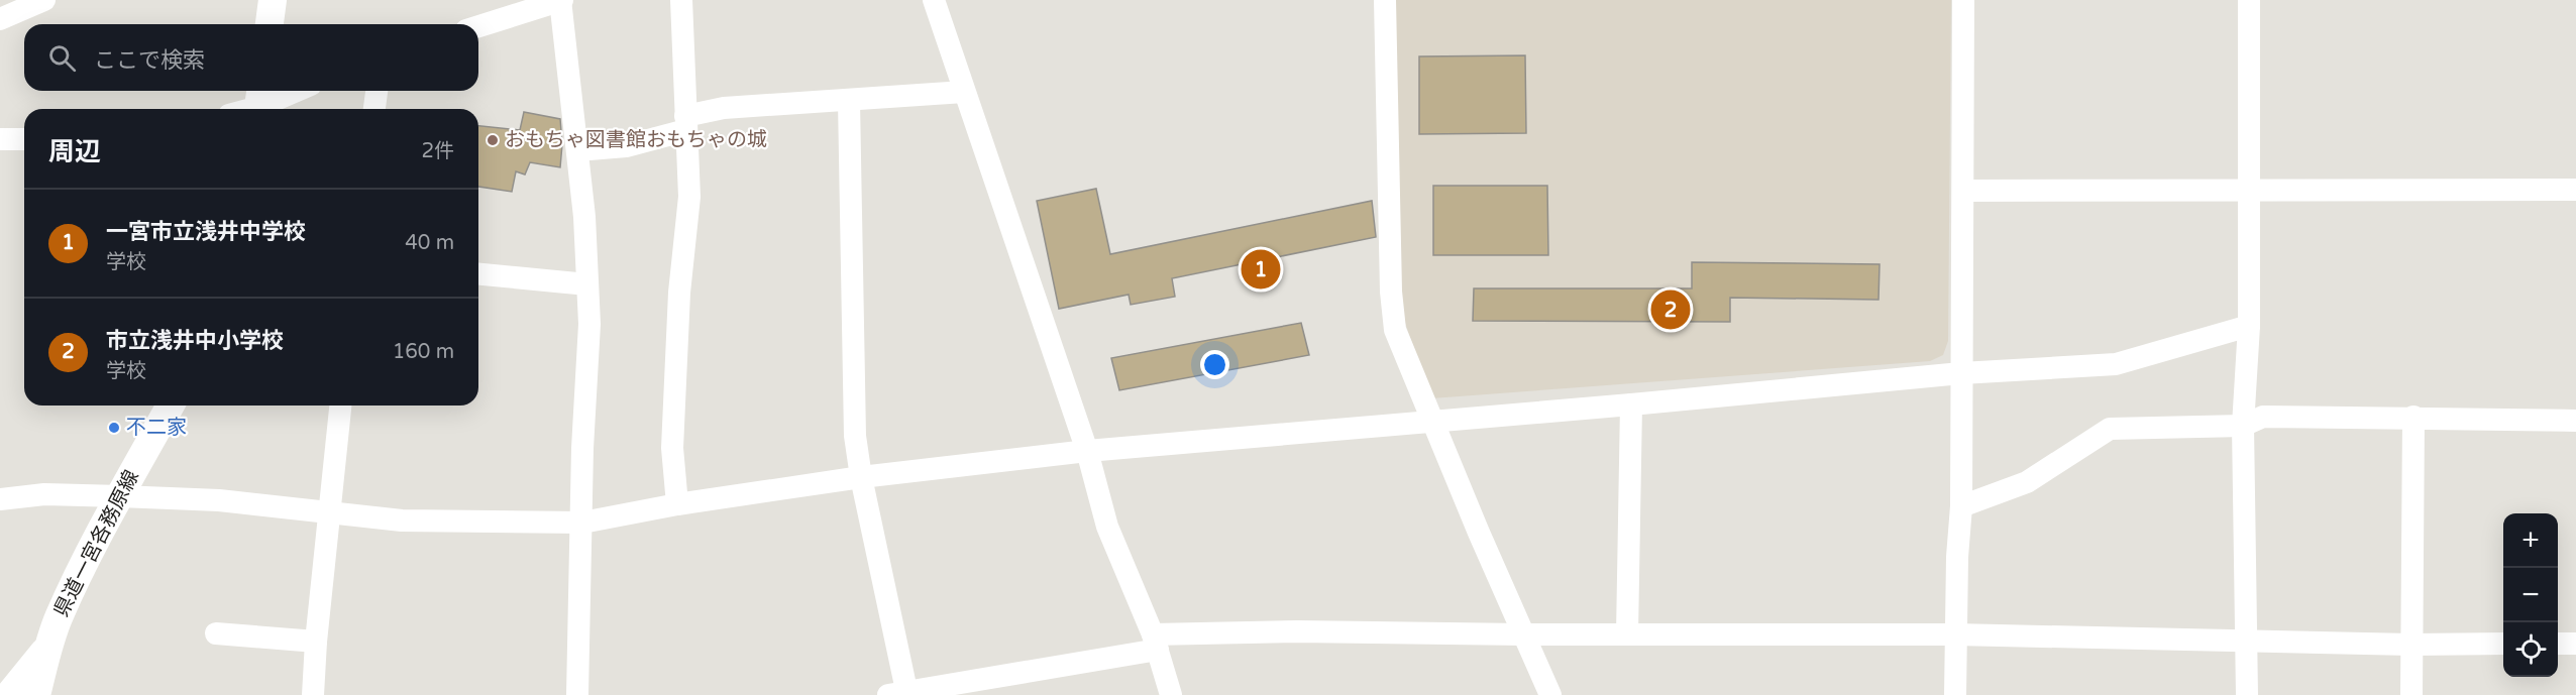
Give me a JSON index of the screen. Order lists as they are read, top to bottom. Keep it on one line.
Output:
{"streets":{"main road":["県道一宮各務原線"]},"places":["おもちゃ図書館おもちゃの城","不二家"],"page":{"search":"ここで検索","heading":["周辺","2件"],"list":[{"mark":"1","name":"一宮市立浅井中学校","note":"学校","value":"40 m"},{"mark":"2","name":"市立浅井中小学校","note":"学校","value":"160 m"}],"pins":["1","2"],"map_buttons":["+","−"]}}
